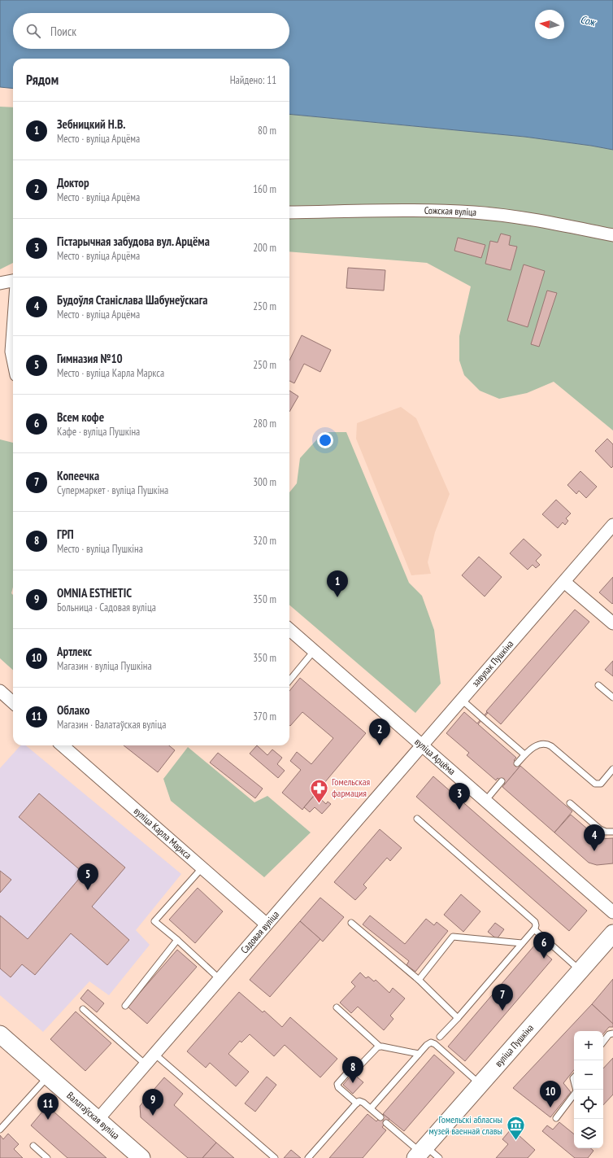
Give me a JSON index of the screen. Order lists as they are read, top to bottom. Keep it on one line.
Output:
{"streets":{"street":["Сожская вуліца","завулак Пушкіна","вуліца Арцёма","вуліца Карла Маркса","Садовая вуліца","вуліца Пушкіна","Валатаўская вуліца"]},"crossings":[["завулак Пушкіна","вуліца Арцёма"],["завулак Пушкіна","Садовая вуліца"],["вуліца Арцёма","Садовая вуліца"],["вуліца Карла Маркса","Садовая вуліца"],["Садовая вуліца","Валатаўская вуліца"]],"water":["Сож"],"places":{"pharmacy":["Гомельская фармация"],"museum":["Гомельскі абласны музей ваеннай славы"]},"north":"left","page":{"search":"Поиск","heading":["Рядом","Найдено: 11"],"list":[{"mark":"1","name":"Зебницкий Н.В.","note":"Место · вуліца Арцёма","value":"80 m"},{"mark":"2","name":"Доктор","note":"Место · вуліца Арцёма","value":"160 m"},{"mark":"3","name":"Гістарычная забудова вул. Арцёма","note":"Место · вуліца Арцёма","value":"200 m"},{"mark":"4","name":"Будоўля Станіслава Шабунеўскага","note":"Место · вуліца Арцёма","value":"250 m"},{"mark":"5","name":"Гимназия №10","note":"Место · вуліца Карла Маркса","value":"250 m"},{"mark":"6","name":"Всем кофе","note":"Кафе · вуліца Пушкіна","value":"280 m"},{"mark":"7","name":"Копеечка","note":"Супермаркет · вуліца Пушкіна","value":"300 m"},{"mark":"8","name":"ГРП","note":"Место · вуліца Пушкіна","value":"320 m"},{"mark":"9","name":"OMNIA ESTHETIC","note":"Больница · Садовая вуліца","value":"350 m"},{"mark":"10","name":"Артлекс","note":"Магазин · вуліца Пушкіна","value":"350 m"},{"mark":"11","name":"Облако","note":"Магазин · Валатаўская вуліца","value":"370 m"}],"pins":["1","2","3","4","5","6","7","8","10","9","11"],"map_buttons":["+","−"]}}
